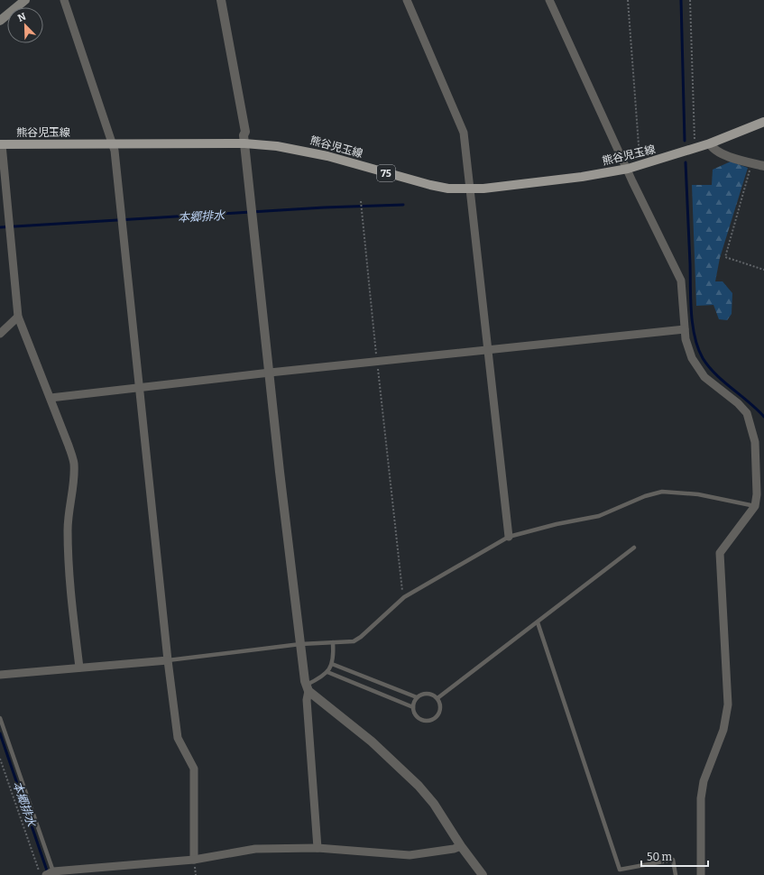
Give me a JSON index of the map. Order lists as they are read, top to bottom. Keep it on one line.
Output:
{"streets":{"main road":["熊谷児玉線","75"]},"water":["本郷排水"],"scale_bar":"50 m","north":"top left"}
